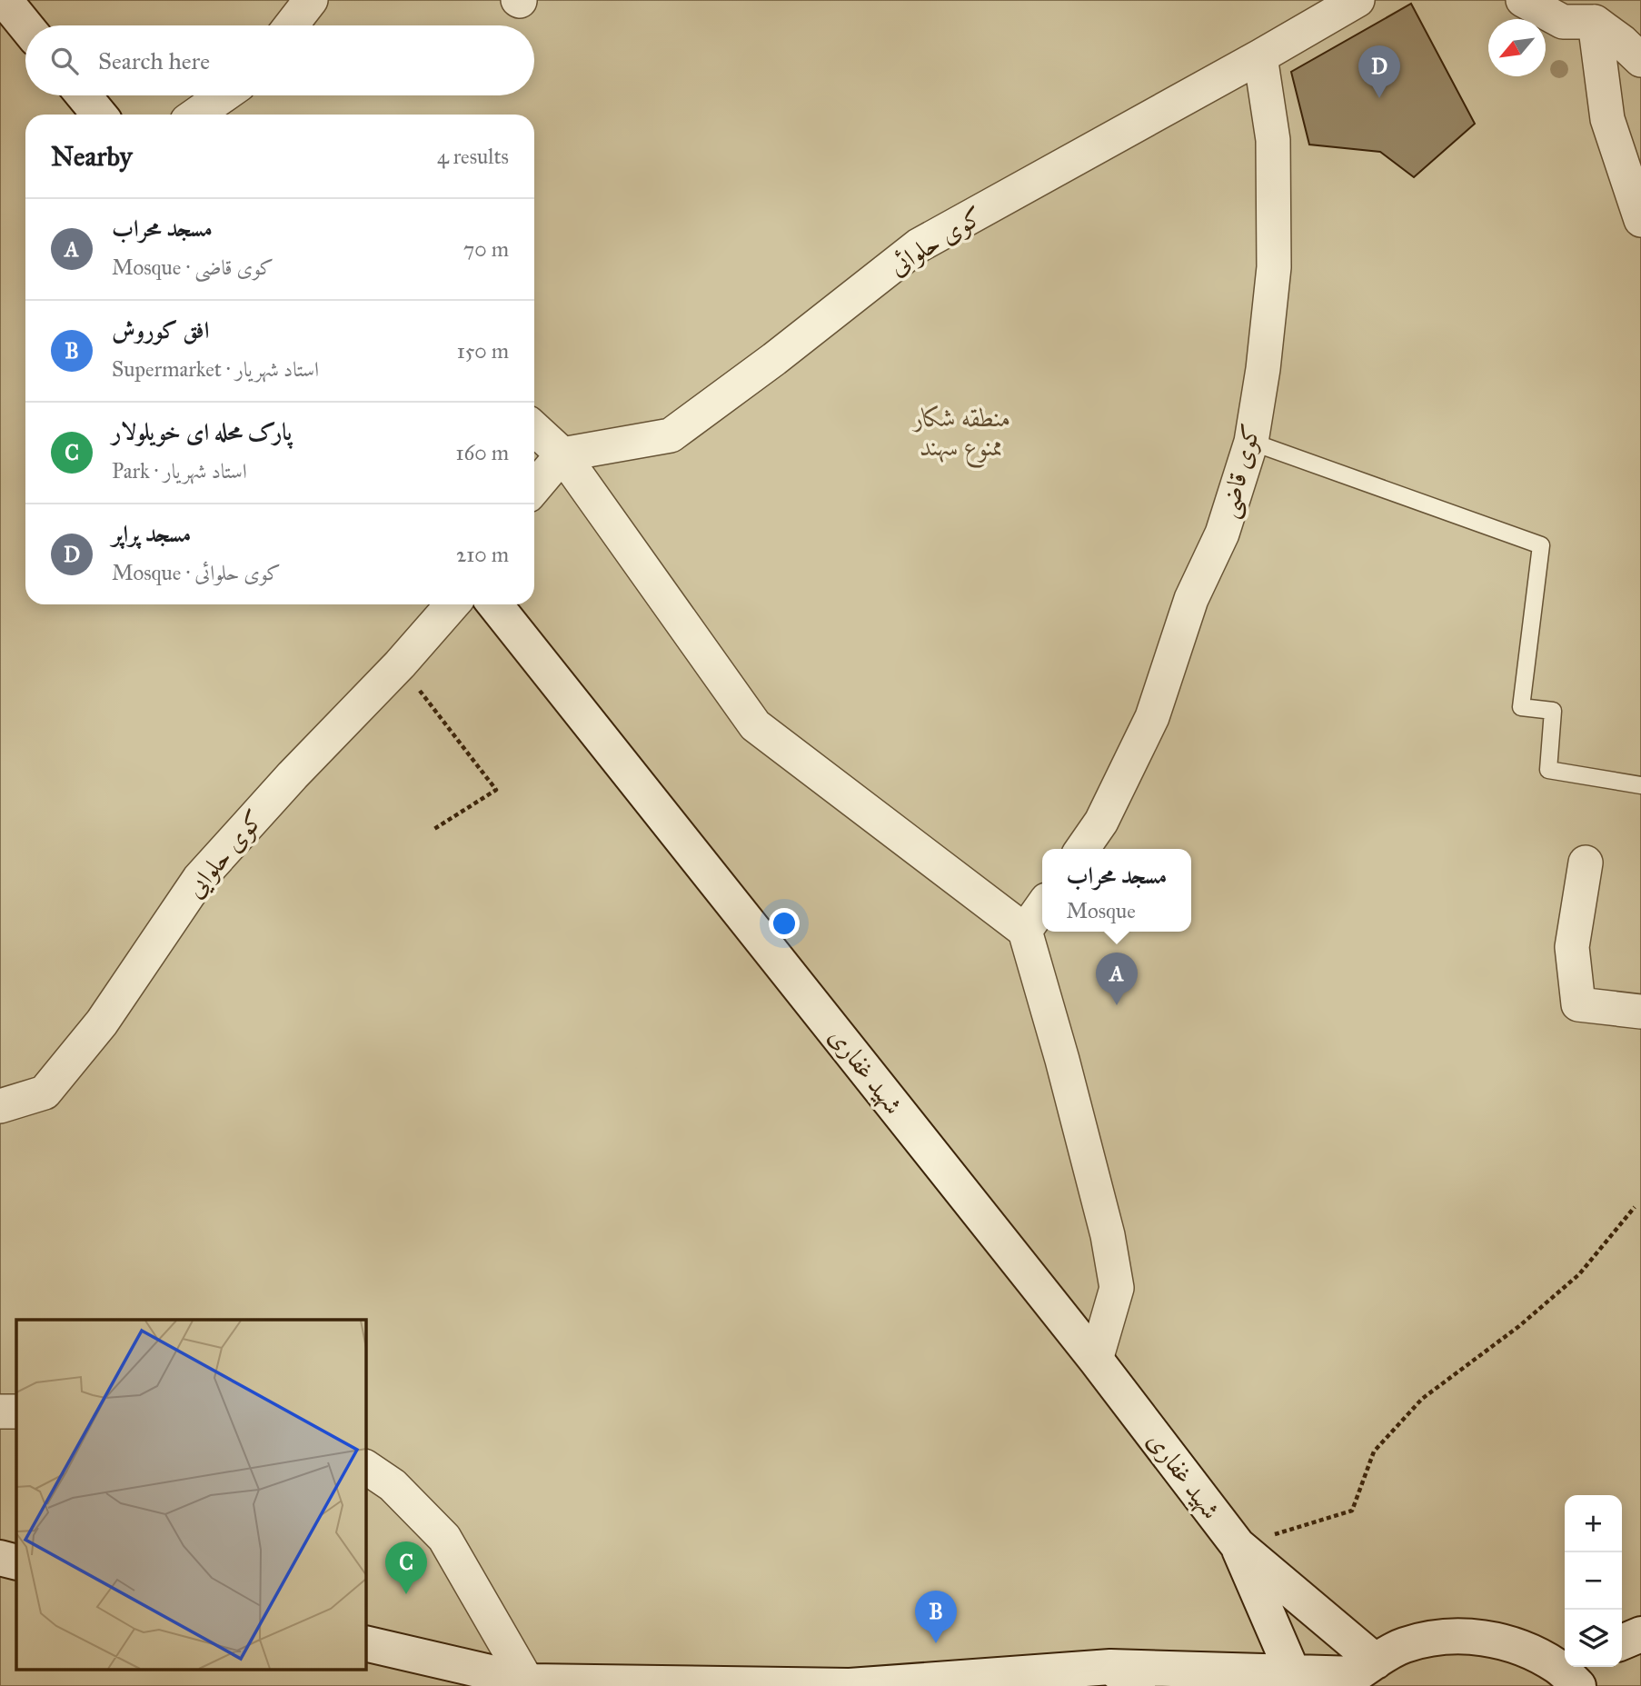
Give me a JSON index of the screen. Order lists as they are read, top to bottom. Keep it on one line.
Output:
{"streets":{"main road":["شهید غفاری"],"street":["کوی حلوائی","کوی قاضی","کوی حلوایی"]},"crossings":[["کوی حلوائی","کوی قاضی"]],"parks":["منطقه شکار ممنوع سهند"],"north":"bottom left","page":{"search":"Search here","pins":["D","A","C","B"],"heading":["Nearby","4 results"],"list":[{"mark":"A","name":"مسجد محراب","note":"Mosque · کوی قاضی","value":"70 m"},{"mark":"B","name":"افق کوروش","note":"Supermarket · استاد شهریار","value":"150 m"},{"mark":"C","name":"پارک محله ای خویلولار","note":"Park · استاد شهریار","value":"160 m"},{"mark":"D","name":"مسجد پراپر","note":"Mosque · کوی حلوائی","value":"210 m"}],"popup":["مسجد محراب","Mosque"],"map_buttons":["+","−"]}}
